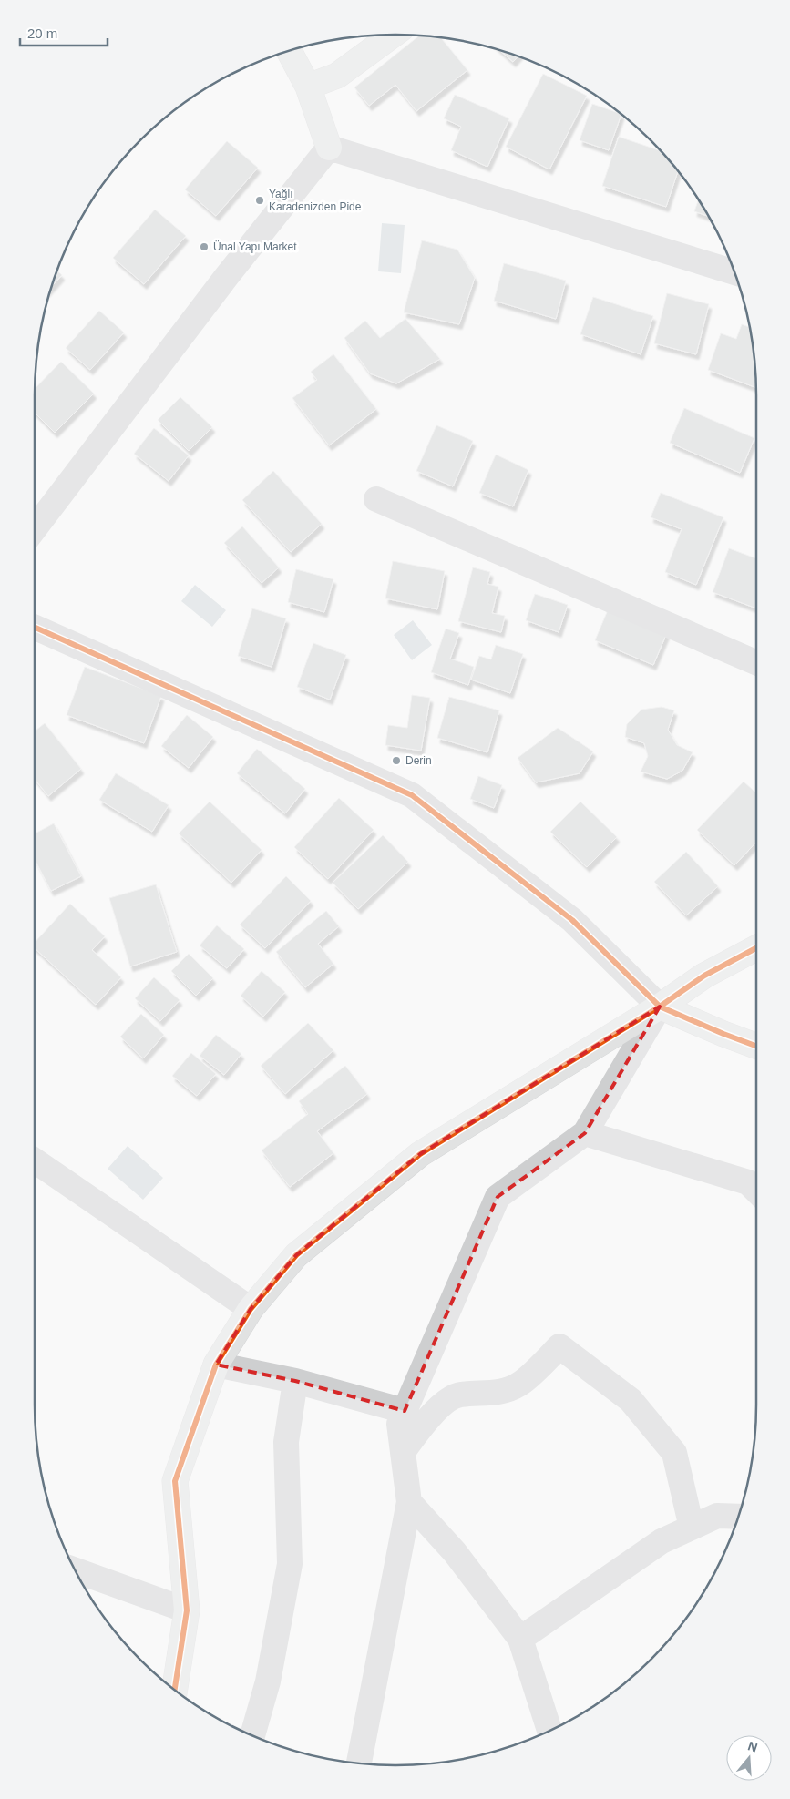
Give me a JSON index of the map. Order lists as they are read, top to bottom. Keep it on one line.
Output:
{"places":["Yağlı Karadenizden Pide","Ünal Yapı Market","Derin"],"scale_bar":"20 m","north":"top"}
